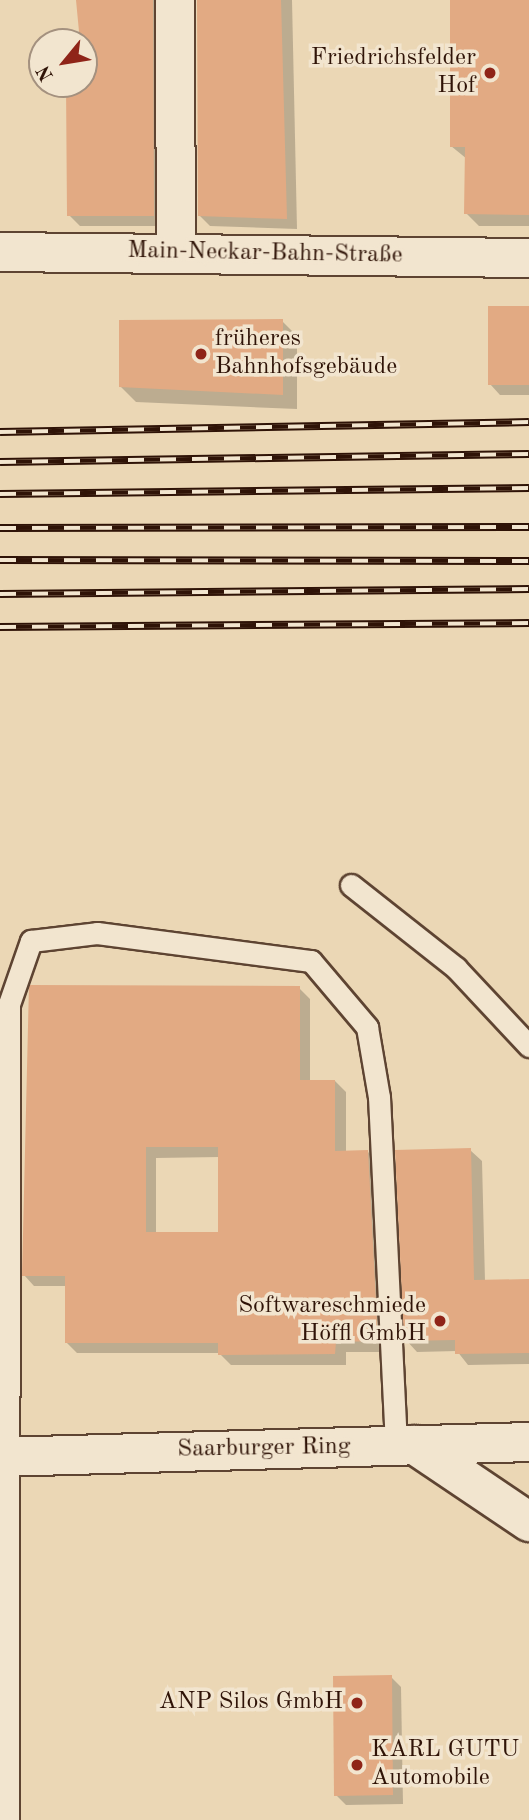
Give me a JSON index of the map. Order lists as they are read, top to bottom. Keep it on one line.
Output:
{"streets":{"street":["Main-Neckar-Bahn-Straße","Saarburger Ring"]},"places":["Friedrichsfelder Hof","früheres Bahnhofsgebäude","Softwareschmiede Höffl GmbH","ANP Silos GmbH","KARL GUTU Automobile"],"north":"bottom left"}
